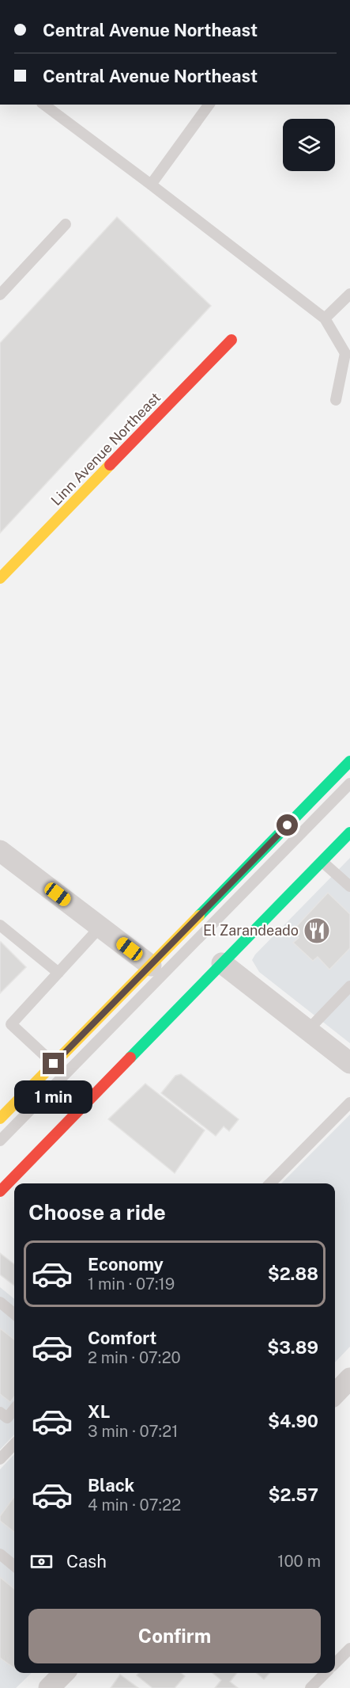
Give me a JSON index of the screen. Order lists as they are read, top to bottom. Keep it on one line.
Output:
{"streets":{"main road":["Linn Avenue Northeast"]},"places":{"restaurant":["El Zarandeado"]},"page":{"banner":["Central Avenue Northeast","Central Avenue Northeast"],"bubble":"1 min","heading":"Choose a ride","list":[{"name":"Economy","note":"1 min · 07:19","value":"$2.88"},{"name":"Comfort","note":"2 min · 07:20","value":"$3.89"},{"name":"XL","note":"3 min · 07:21","value":"$4.90"},{"name":"Black","note":"4 min · 07:22","value":"$2.57"}],"pay":["Cash","100 m"],"buttons":"Confirm"}}
